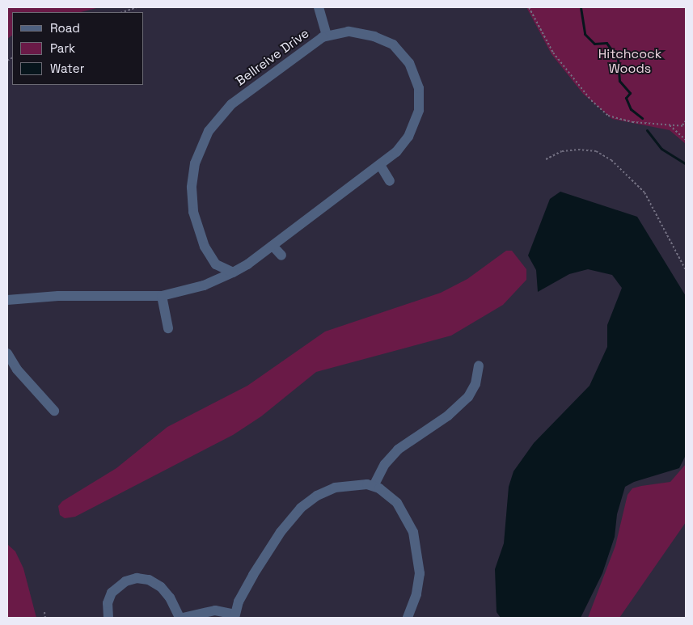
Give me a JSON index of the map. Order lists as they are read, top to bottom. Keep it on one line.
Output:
{"streets":{"street":["Bellreive Drive"]},"parks":["Hitchcock Woods"],"legend":["Road","Park","Water"]}
